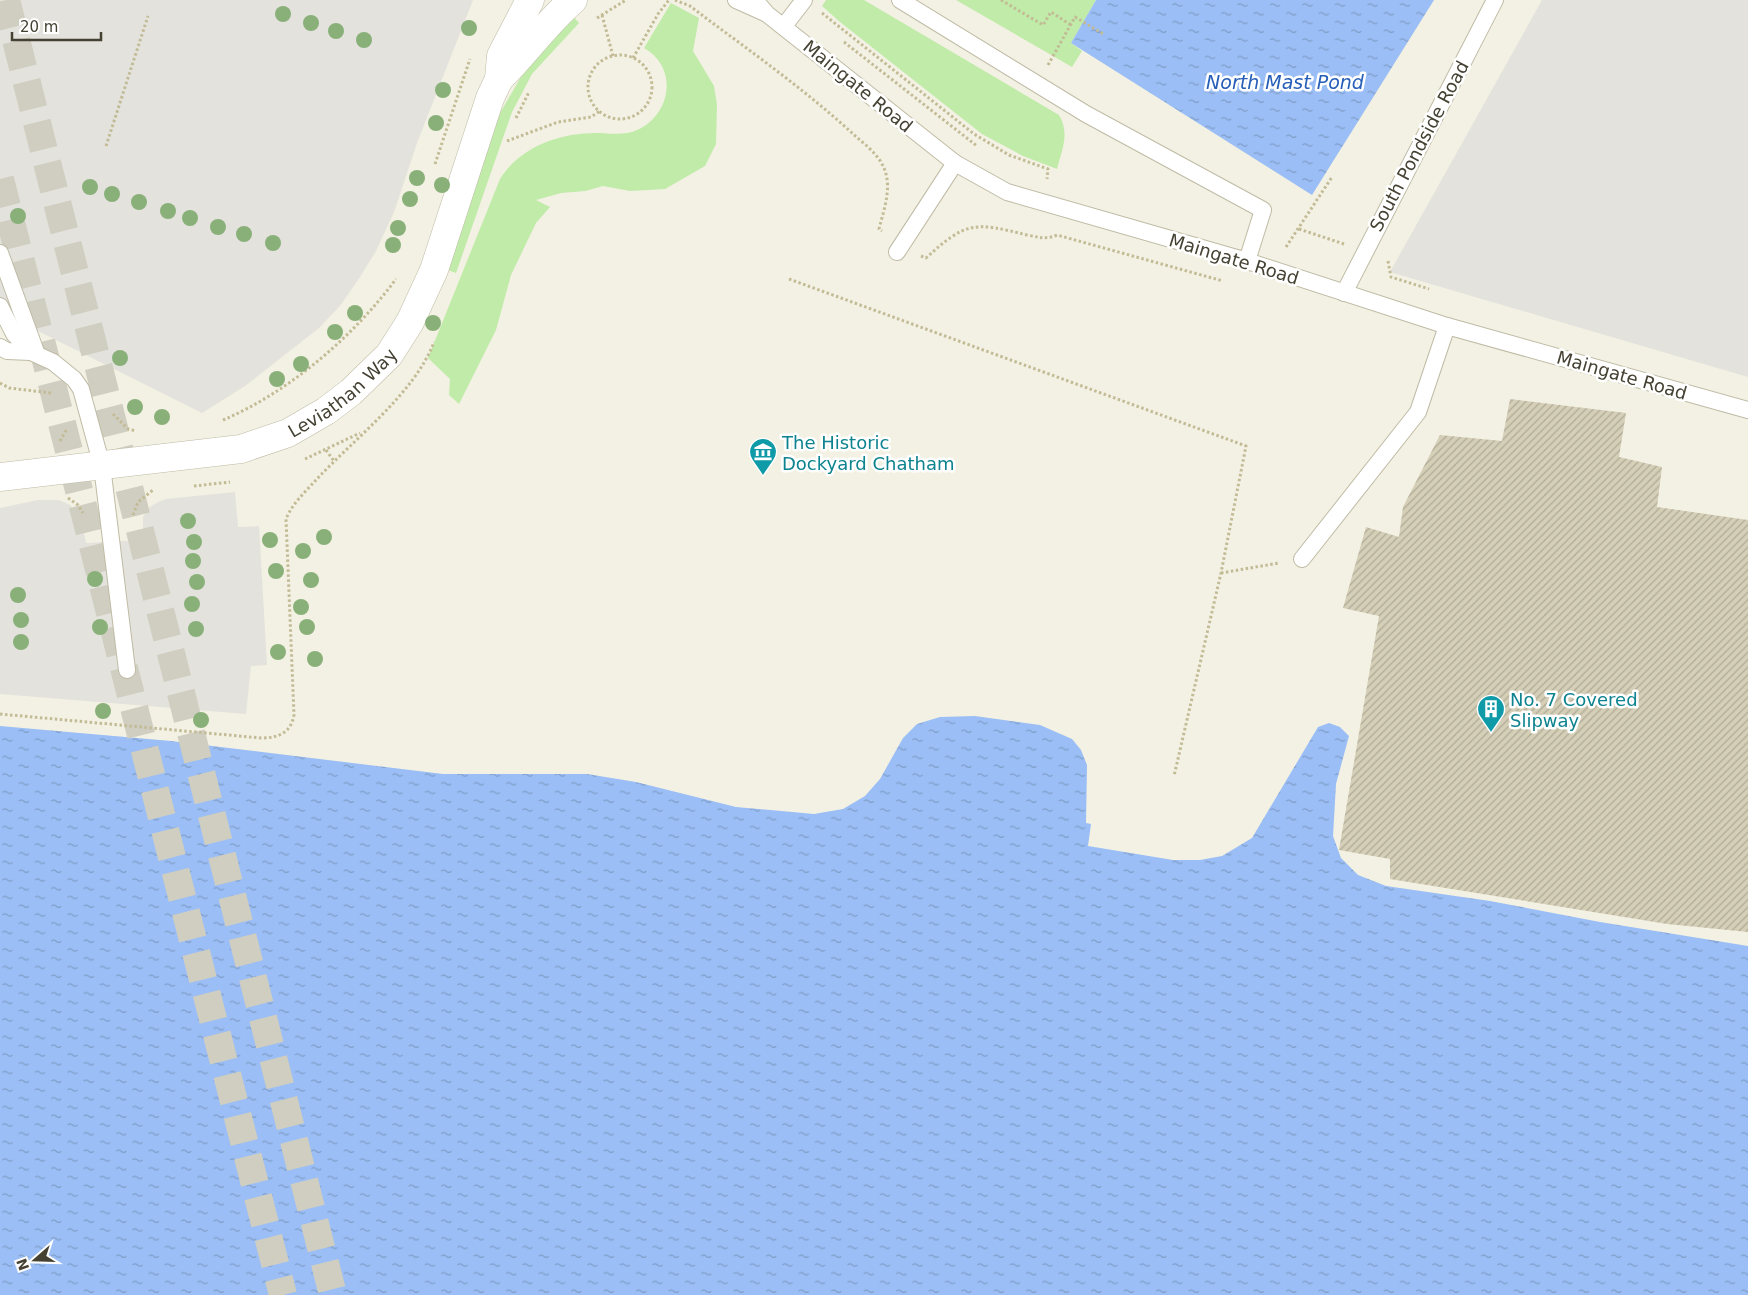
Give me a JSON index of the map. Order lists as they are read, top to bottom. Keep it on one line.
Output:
{"streets":{"street":["Leviathan Way"],"lane":["Maingate Road","South Pondside Road"]},"crossings":[["Maingate Road","South Pondside Road"]],"water":["North Mast Pond"],"places":{"museum":["The Historic Dockyard Chatham"],"building":["No. 7 Covered Slipway"]},"scale_bar":"20 m","north":"left"}
